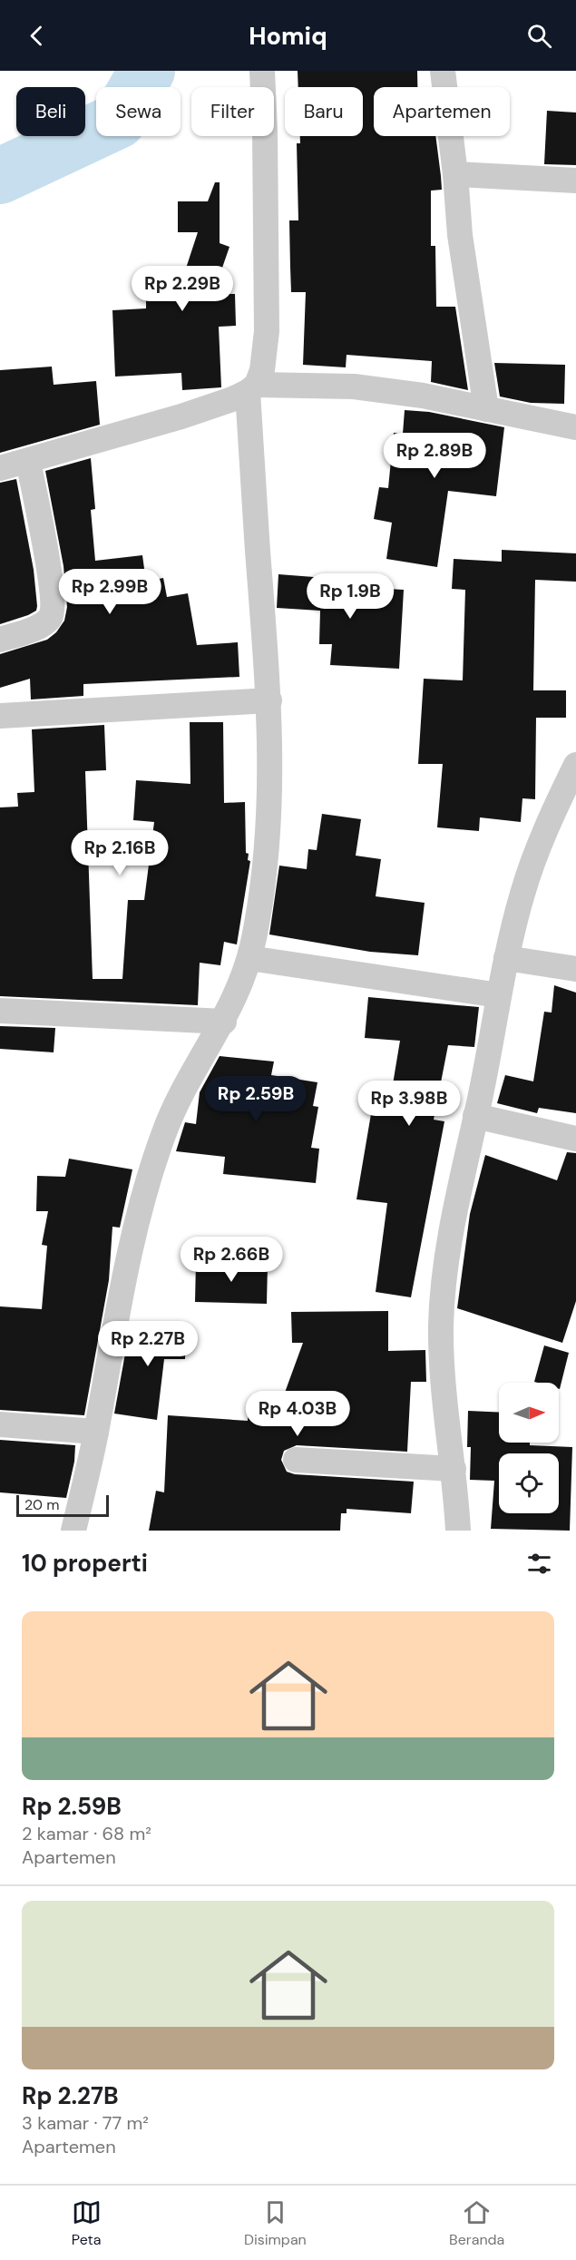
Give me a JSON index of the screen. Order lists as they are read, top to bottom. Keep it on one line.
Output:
{"scale_bar":"20 m","north":"right","page":{"header":"Homiq","chip":["Beli","Sewa","Filter","Baru","Apartemen"],"price":["Rp 2.29B","Rp 2.89B","Rp 2.99B","Rp 1.9B","Rp 2.16B","Rp 2.59B","Rp 3.98B","Rp 2.66B","Rp 2.27B","Rp 4.03B"],"scale":"20 m","heading":"10 properti","list":[{"name":"Rp 2.59B","note":"2 kamar · 68 m² · Apartemen"},{"name":"Rp 2.27B","note":"3 kamar · 77 m² · Apartemen"}],"tabs":["Peta","Disimpan","Beranda"]}}
